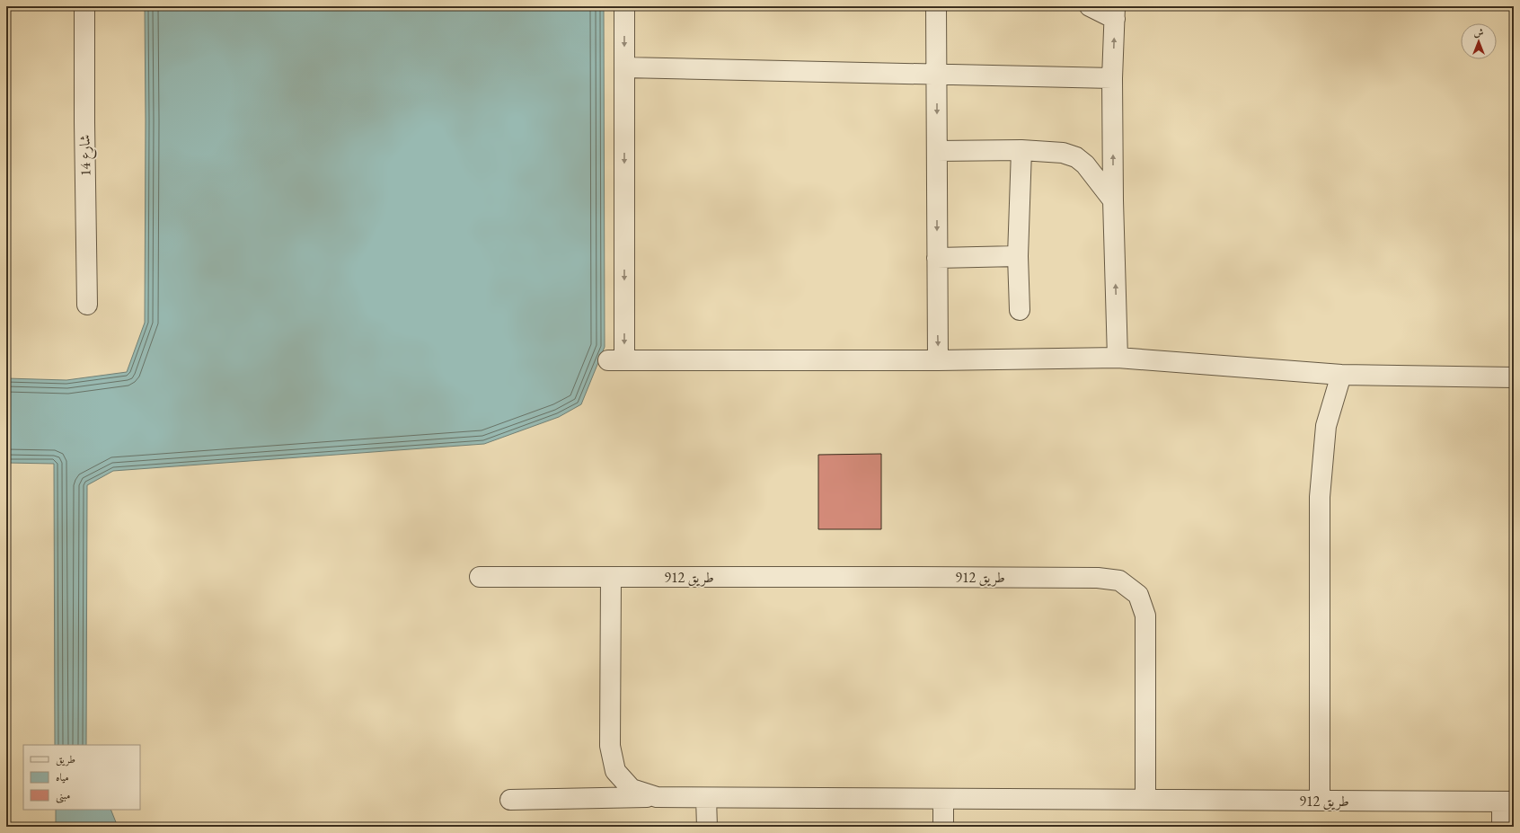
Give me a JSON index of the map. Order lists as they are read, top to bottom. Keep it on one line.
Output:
{"streets":{"street":["شارع 14","طريق 912"]},"legend":["طريق","مياه","مبنى"],"north":"top"}
